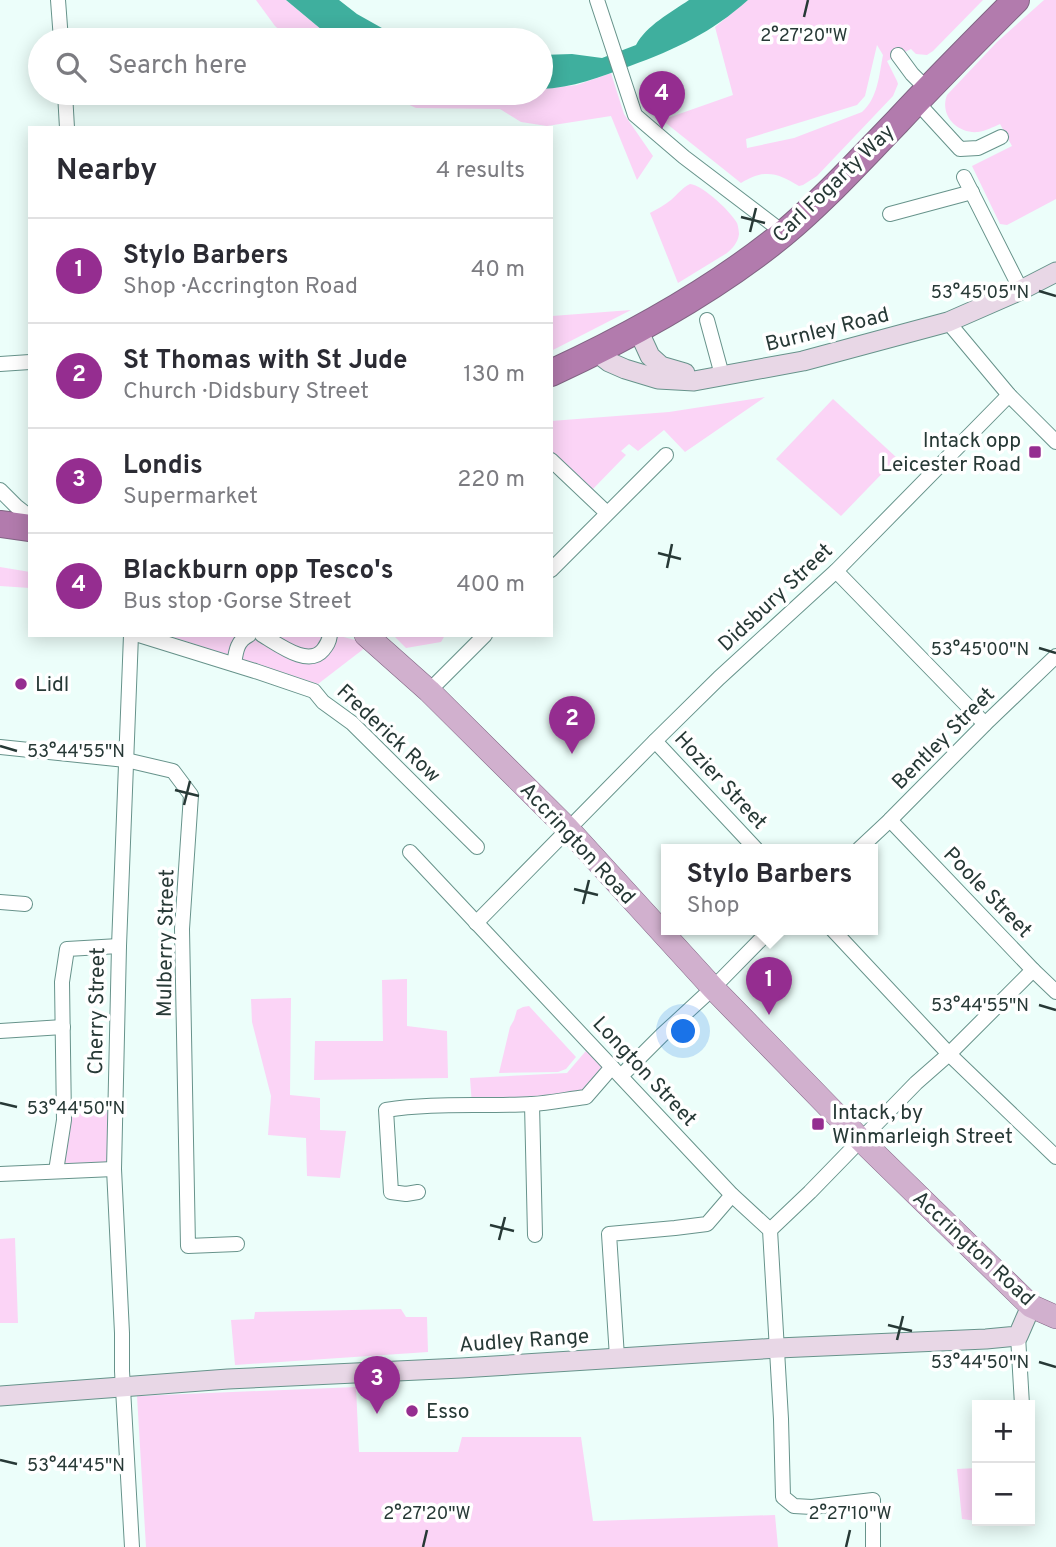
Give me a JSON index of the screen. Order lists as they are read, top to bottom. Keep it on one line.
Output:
{"streets":{"highway":["Carl Fogarty Way"],"main road":["Accrington Road"],"street":["Burnley Road","Didsbury Street","Frederick Row","Bentley Street","Hozier Street","Poole Street","Mulberry Street","Cherry Street","Longton Street","Audley Range"]},"crossings":[["Carl Fogarty Way","Burnley Road"],["Didsbury Street","Hozier Street"],["Didsbury Street","Accrington Road"],["Didsbury Street","Longton Street"],["Bentley Street","Poole Street"],["Mulberry Street","Cherry Street"],["Cherry Street","Audley Range"]],"places":{"transit":["Intack opp Leicester Road","Intack, by Winmarleigh Street"],"other":["Lidl","Esso"]},"page":{"search":"Search here","pins":["4","2","1","3"],"heading":["Nearby","4 results"],"list":[{"mark":"1","name":"Stylo Barbers","note":"Shop · Accrington Road","value":"40 m"},{"mark":"2","name":"St Thomas with St Jude","note":"Church · Didsbury Street","value":"130 m"},{"mark":"3","name":"Londis","note":"Supermarket","value":"220 m"},{"mark":"4","name":"Blackburn opp Tesco's","note":"Bus stop · Gorse Street","value":"400 m"}],"popup":["Stylo Barbers","Shop"],"map_buttons":["+","−"]},"coordinates":["2°27'20\"W","53°45'05\"N","53°45'00\"N","53°44'55\"N","53°44'50\"N","53°44'45\"N","2°27'10\"W"]}
